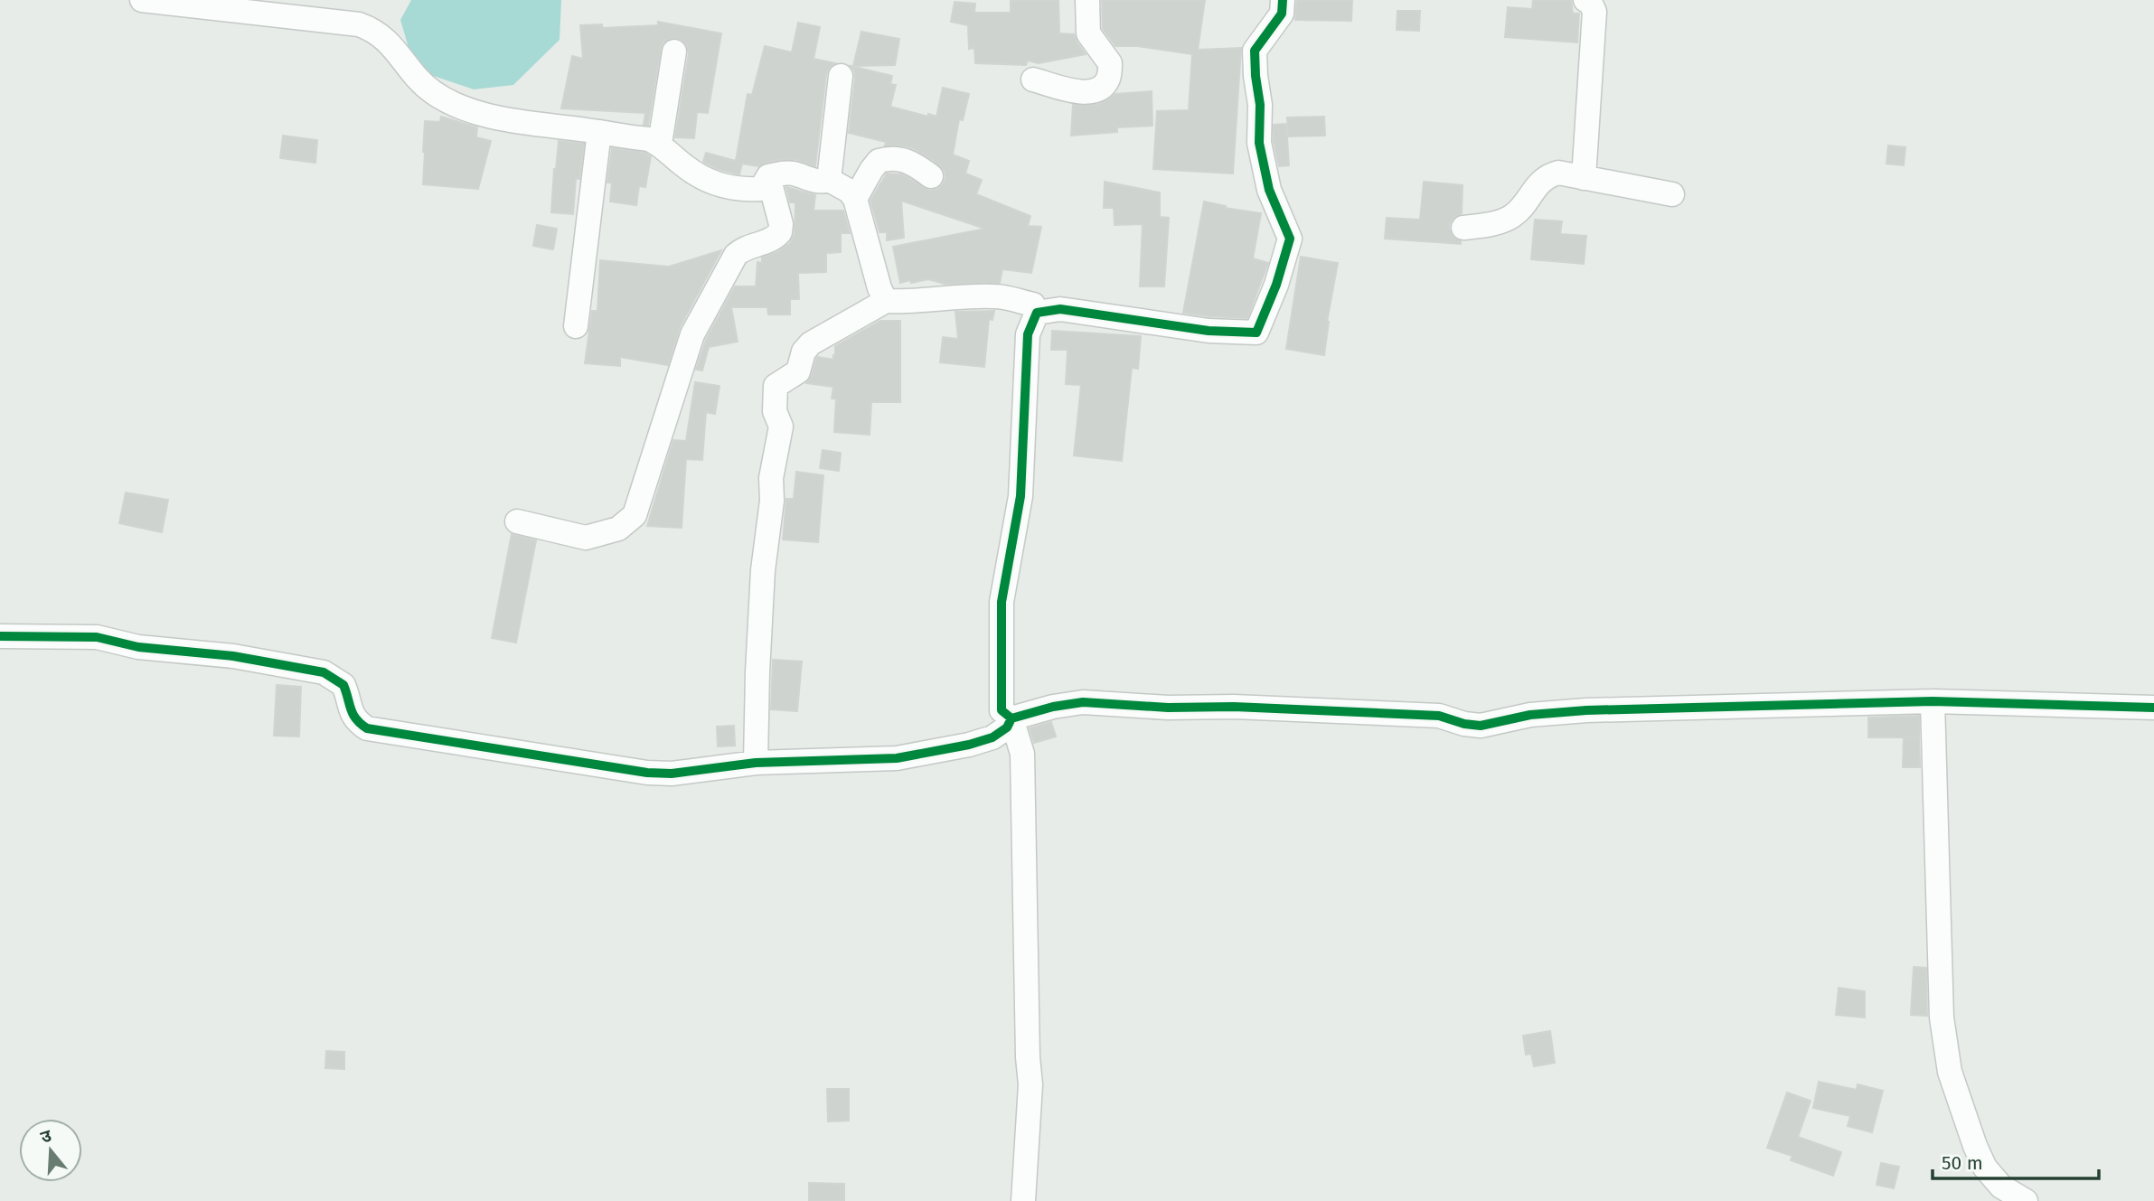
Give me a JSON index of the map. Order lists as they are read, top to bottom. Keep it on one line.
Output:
{"scale_bar":"50 m","north":"top"}
